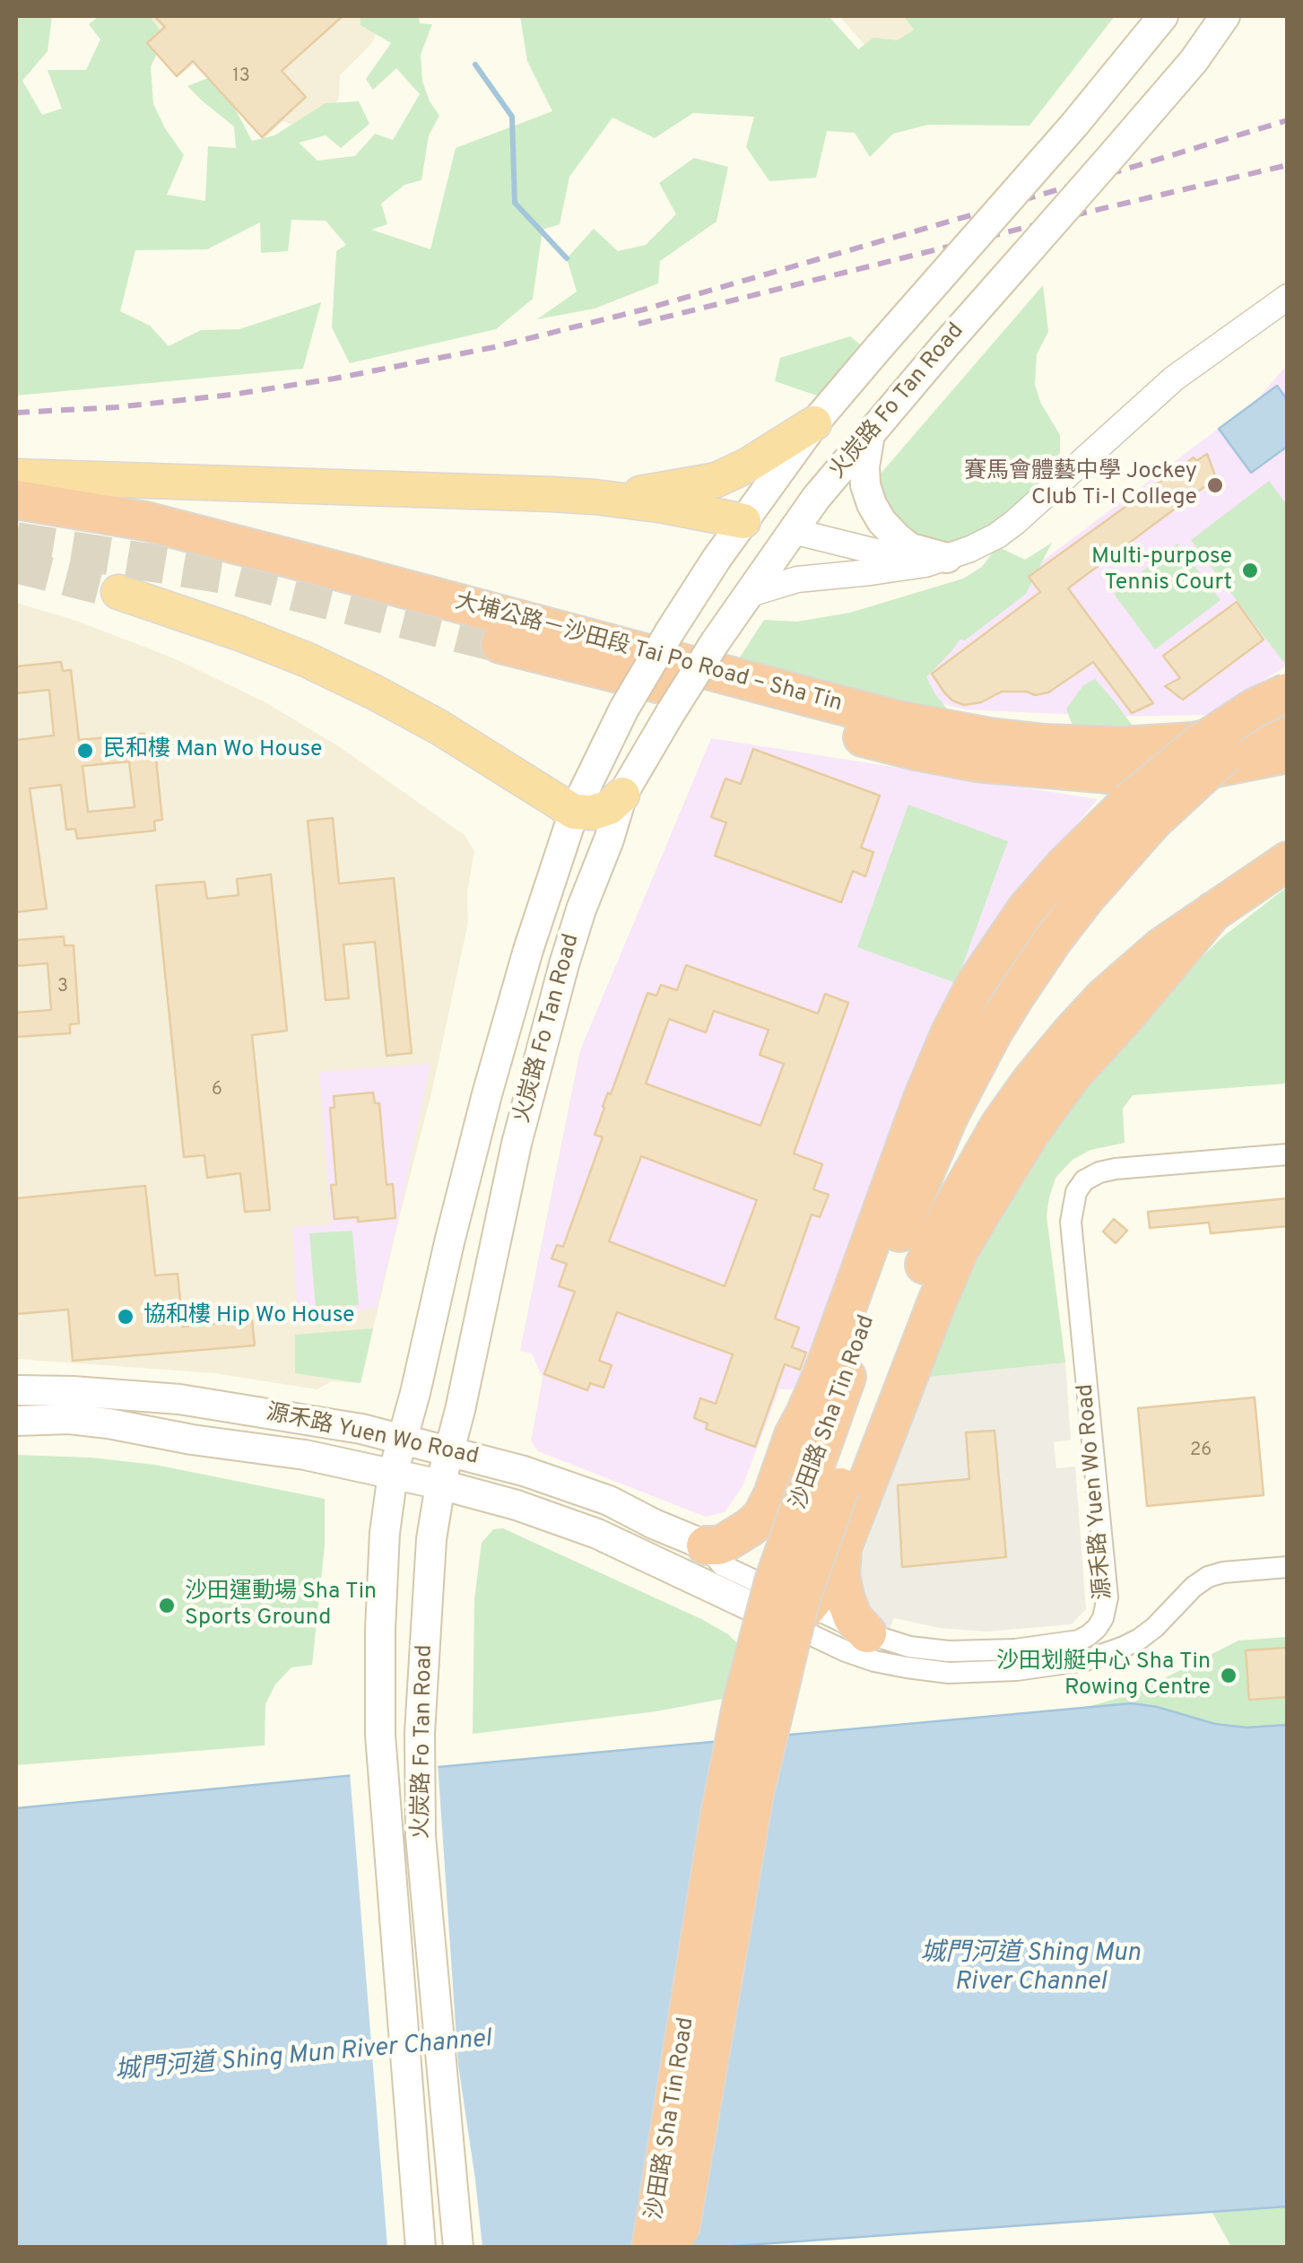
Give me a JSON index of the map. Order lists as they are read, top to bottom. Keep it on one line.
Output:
{"streets":{"highway":["大埔公路－沙田段 Tai Po Road – Sha Tin","沙田路 Sha Tin Road"],"main road":["火炭路 Fo Tan Road","源禾路 Yuen Wo Road"]},"crossings":[["火炭路 Fo Tan Road","大埔公路－沙田段 Tai Po Road – Sha Tin"],["火炭路 Fo Tan Road","源禾路 Yuen Wo Road"]],"water":["城門河道 Shing Mun River Channel"],"places":["賽馬會體藝中學 Jockey Club Ti-I College","Multi-purpose Tennis Court","民和樓 Man Wo House","協和樓 Hip Wo House","沙田運動場 Sha Tin Sports Ground","沙田划艇中心 Sha Tin Rowing Centre"],"house_numbers":["13","3","6","26"]}
